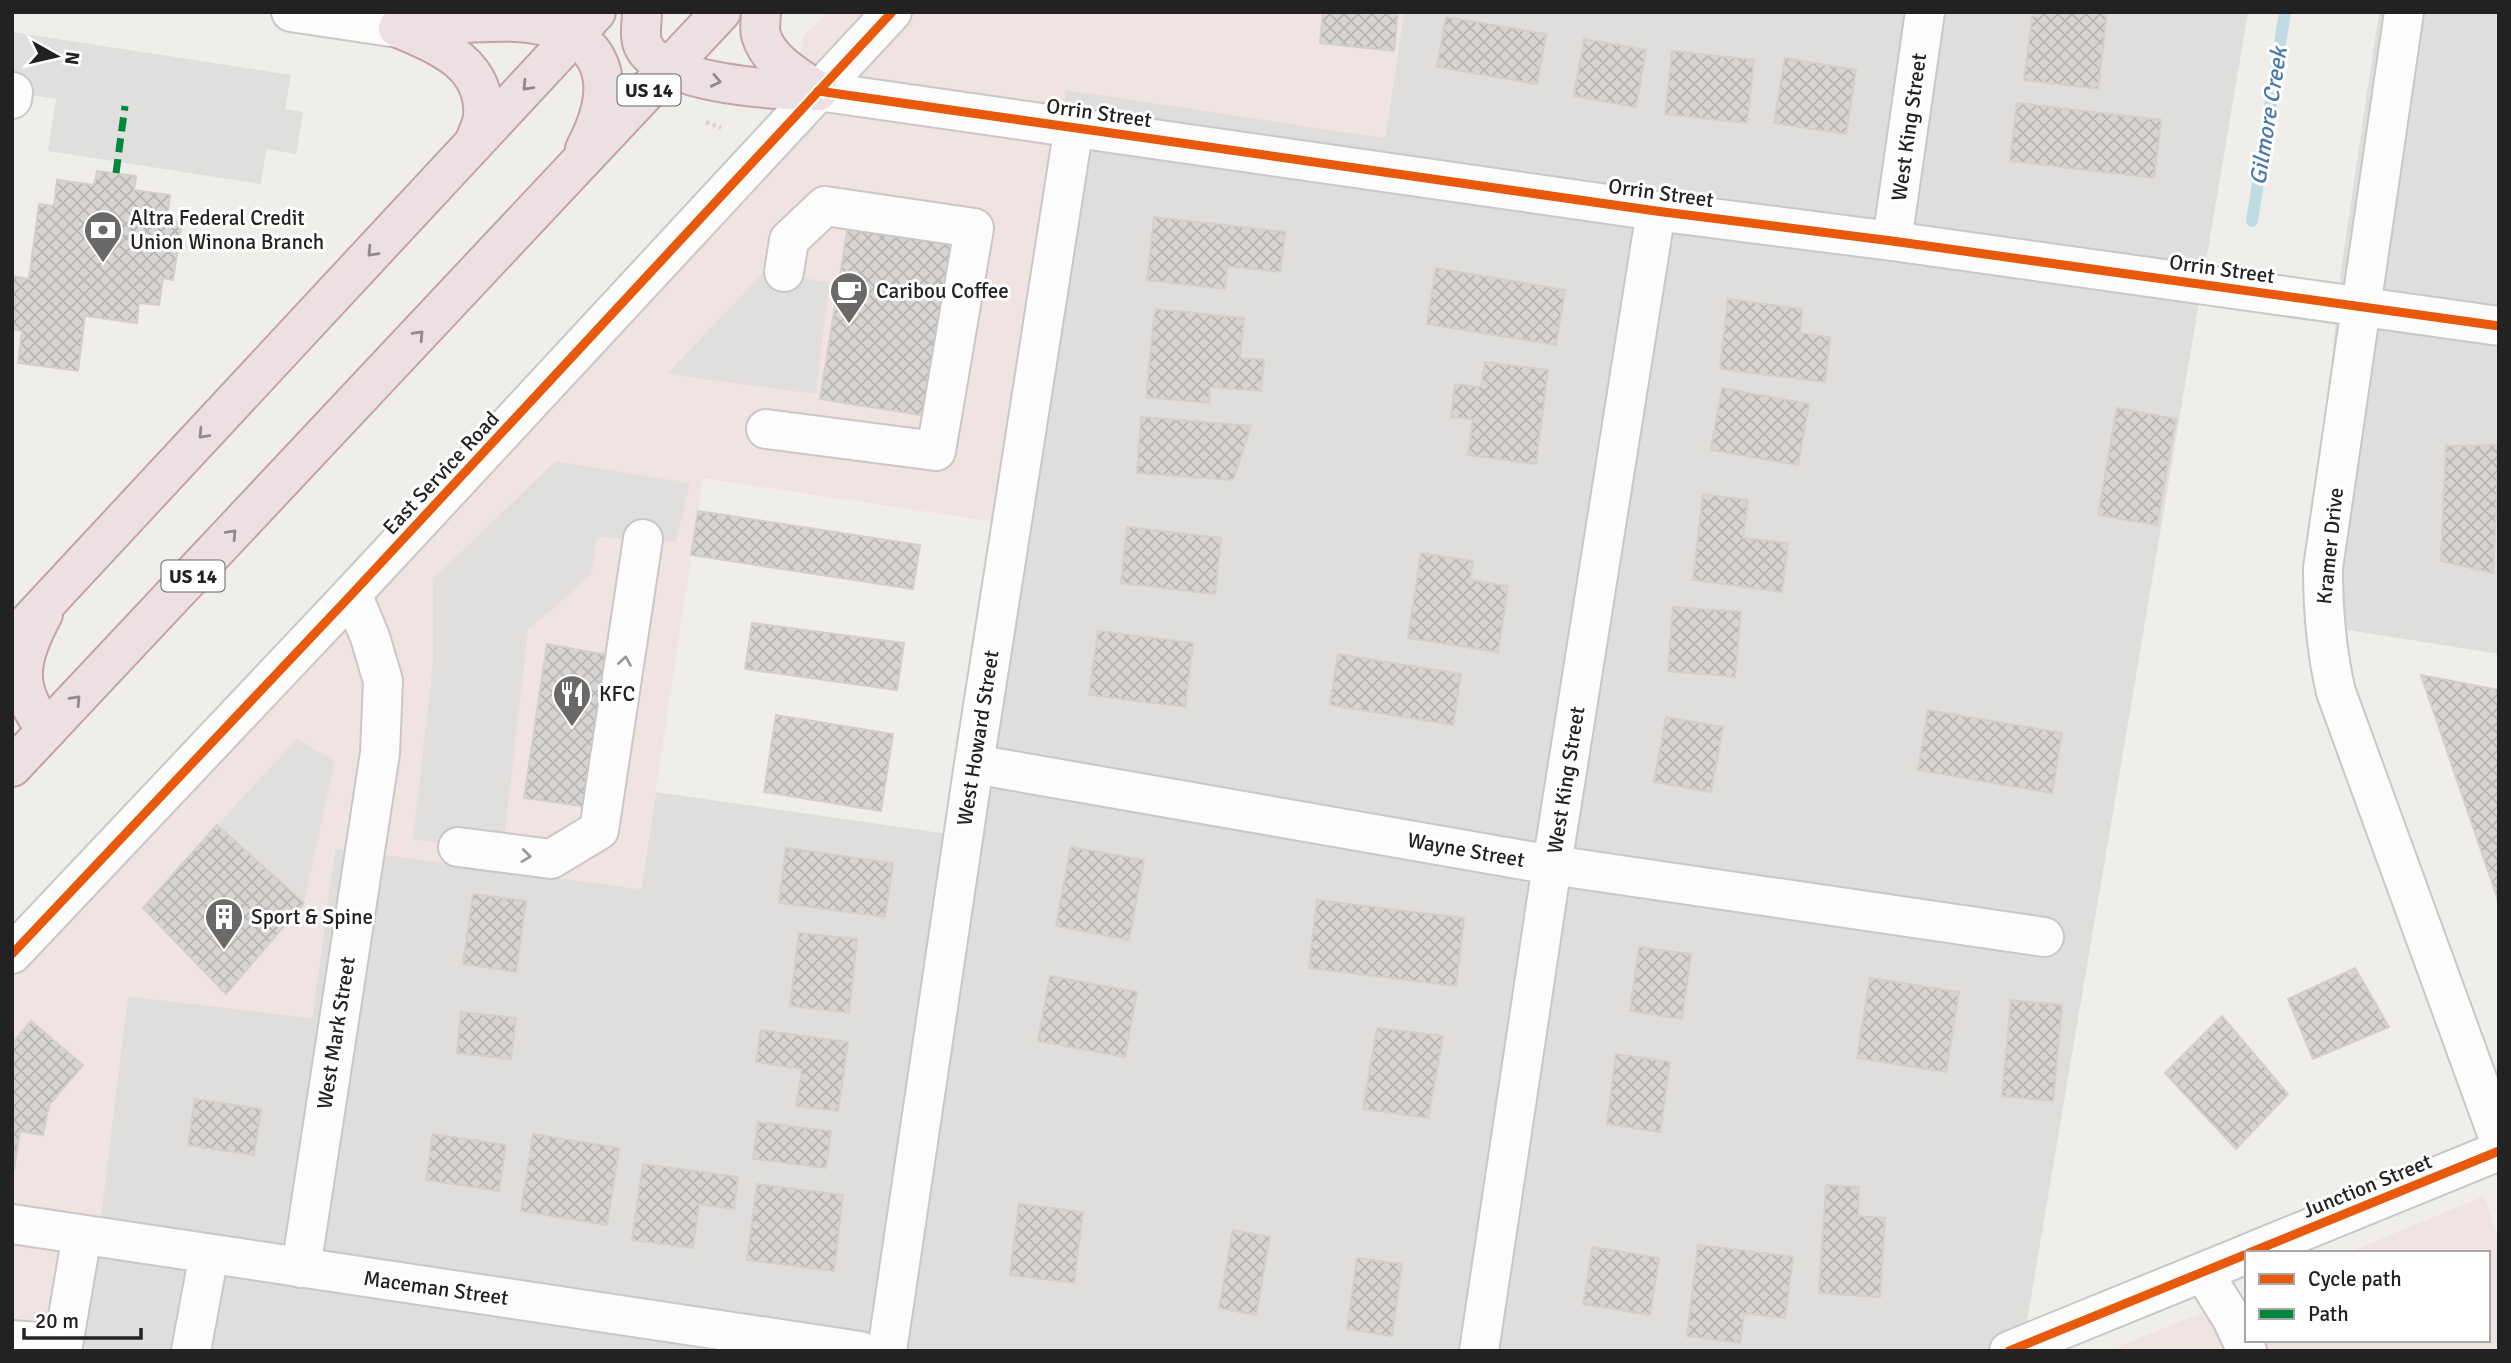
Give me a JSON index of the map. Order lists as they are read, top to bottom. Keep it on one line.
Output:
{"streets":{"highway":["US 14"],"street":["Orrin Street","West King Street","East Service Road","Kramer Drive","West Howard Street","Wayne Street","West Mark Street","Junction Street","Maceman Street"]},"crossings":[["Orrin Street","West King Street"],["Orrin Street","East Service Road"],["Orrin Street","Kramer Drive"],["Orrin Street","West Howard Street"],["West King Street","Wayne Street"],["East Service Road","West Mark Street"],["West Howard Street","Wayne Street"],["West Mark Street","Maceman Street"]],"water":["Gilmore Creek"],"places":{"bank":["Altra Federal Credit Union Winona Branch"],"cafe":["Caribou Coffee"],"restaurant":["KFC"],"building":["Sport & Spine"]},"legend":["Cycle path","Path"],"scale_bar":"20 m","north":"right"}
